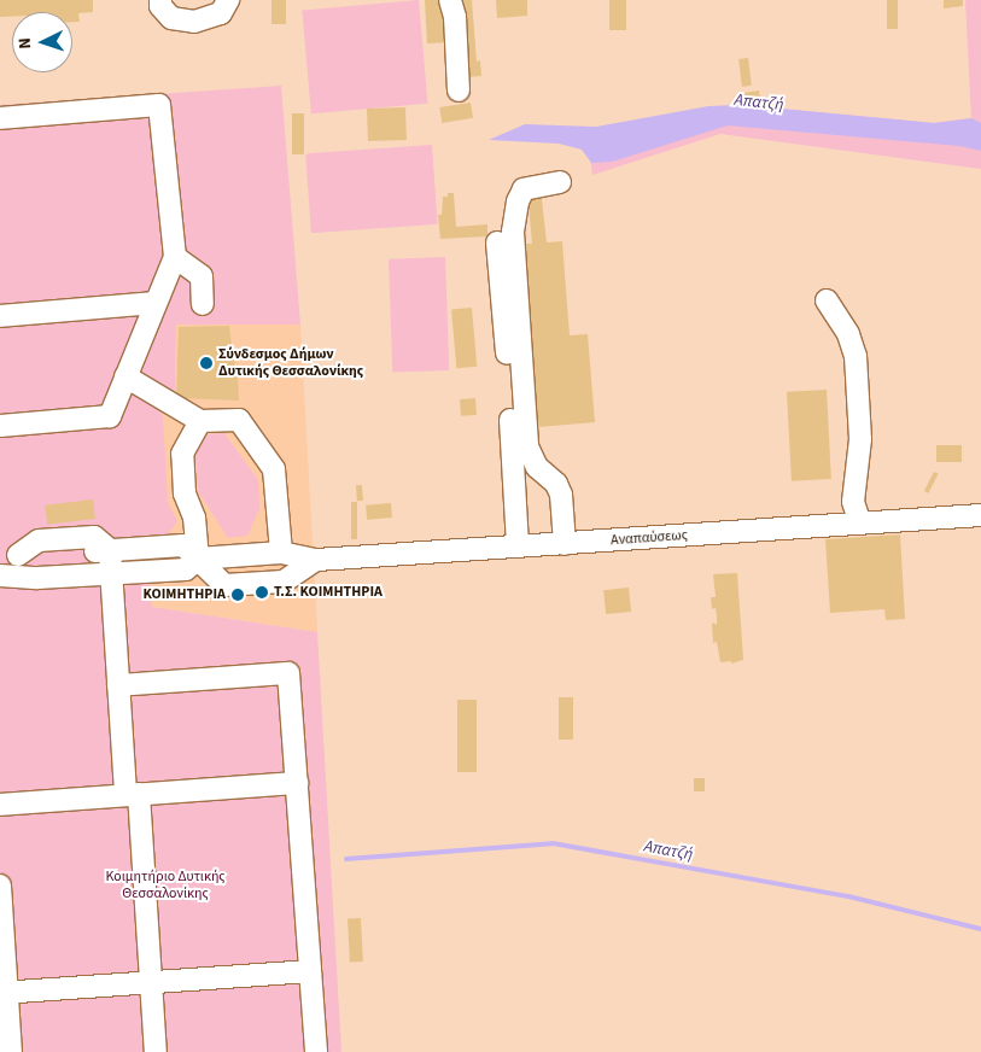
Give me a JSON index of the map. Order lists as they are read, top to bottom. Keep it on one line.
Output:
{"streets":{"street":["Αναπαύσεως"]},"water":["Απατζή"],"parks":["Κοιμητήριο Δυτικής Θεσσαλονίκης"],"places":["Σύνδεσμος Δήμων Δυτικής Θεσσαλονίκης","Τ.Σ. ΚΟΙΜΗΤΗΡΙΑ","ΚΟΙΜΗΤΗΡΙΑ"],"north":"left"}
